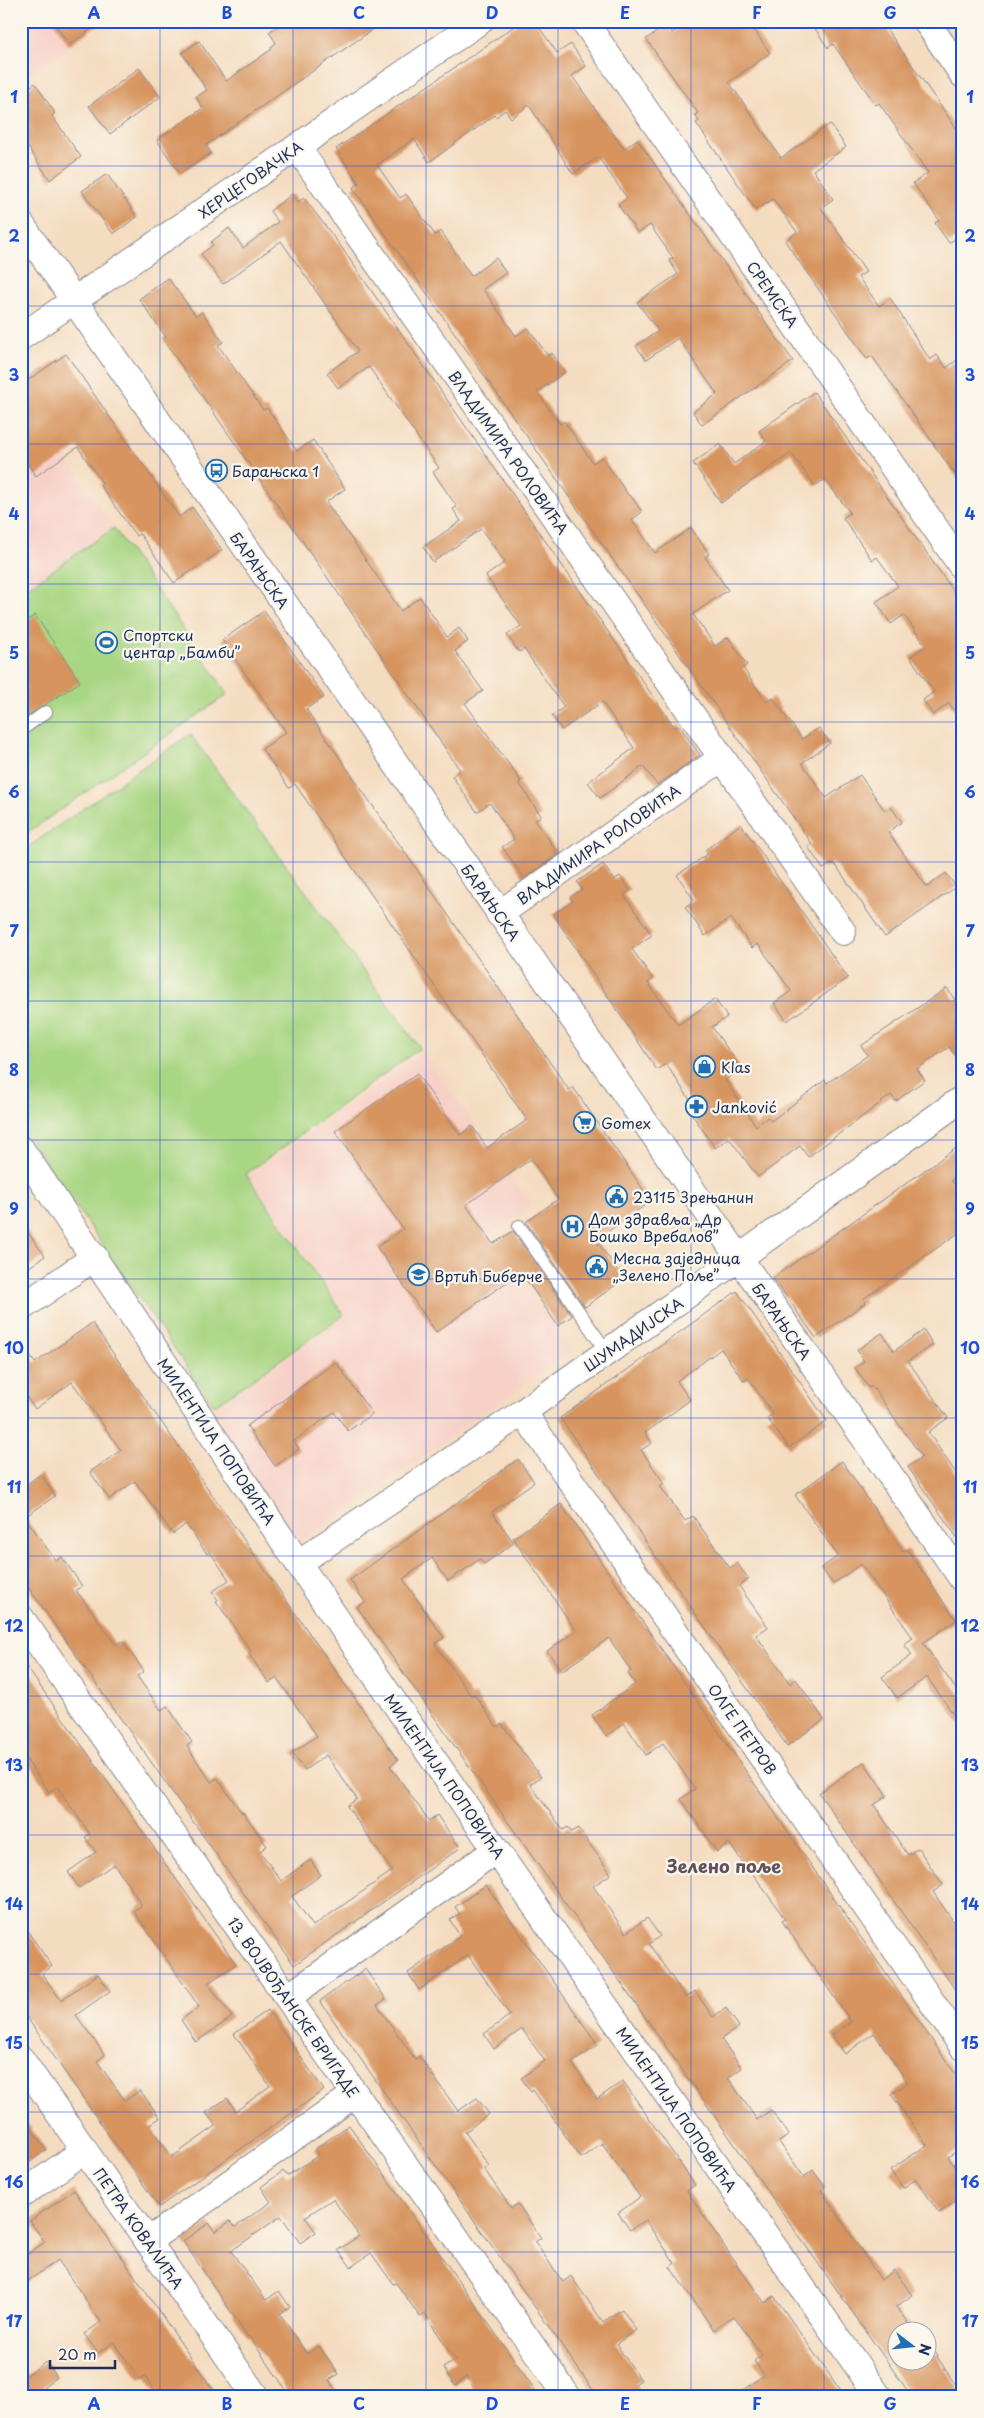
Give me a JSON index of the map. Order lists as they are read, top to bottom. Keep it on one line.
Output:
{"streets":{"street":["ХЕРЦЕГОВАЧКА","СРЕМСКА","ВЛАДИМИРА РОЛОВИЋА","БАРАЊСКА","ШУМАДИЈСКА","МИЛЕНТИЈА ПОПОВИЋА","ОЛГЕ ПЕТРОВ","13. ВОЈВОЂАНСКЕ БРИГАДЕ","ПЕТРА КОВАЛИЋА"]},"crossings":[["ХЕРЦЕГОВАЧКА","ВЛАДИМИРА РОЛОВИЋА"],["ХЕРЦЕГОВАЧКА","БАРАЊСКА"],["ВЛАДИМИРА РОЛОВИЋА","БАРАЊСКА"],["БАРАЊСКА","ШУМАДИЈСКА"],["ШУМАДИЈСКА","МИЛЕНТИЈА ПОПОВИЋА"],["ШУМАДИЈСКА","ОЛГЕ ПЕТРОВ"]],"districts":["Зелено поље"],"places":{"bus stop":["Барањска 1"],"sports":["Спортски центар „Бамби”"],"shop":["Klas"],"pharmacy":["Janković"],"supermarket":["Gomex"],"public building":["23115 Зрењанин","Месна заједница „Зелено Поље”"],"hospital":["Дом здравља „Др Бошко Вребалов”"],"school or university":["Вртић Биберче"]},"scale_bar":"20 m","north":"right","grid":{"columns":["A","B","C","D","E","F","G"],"rows":["1","2","3","4","5","6","7","8","9","10","11","12","13","14","15","16","17"]}}
